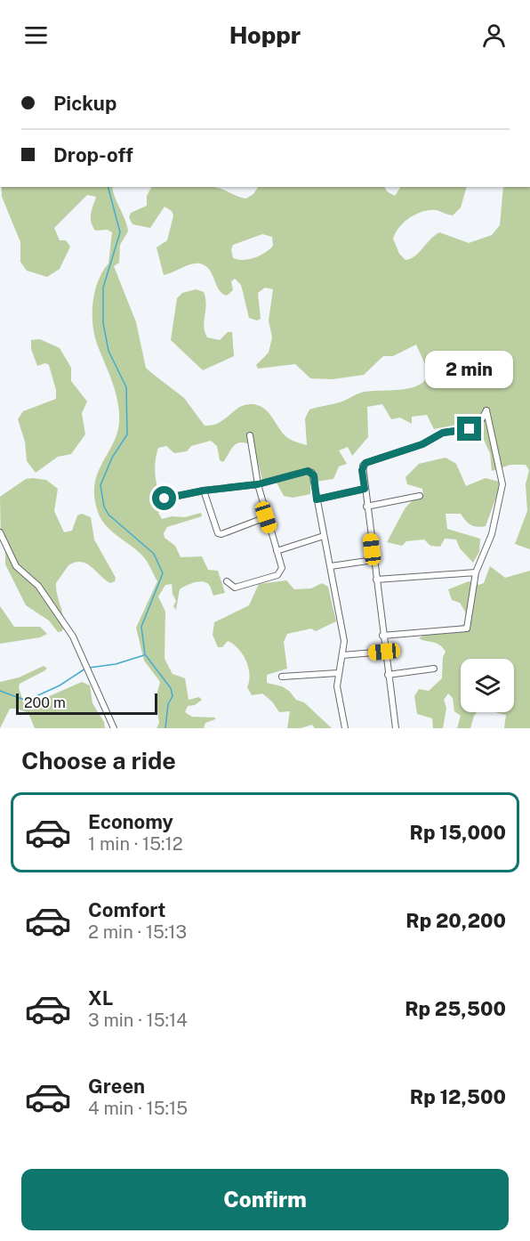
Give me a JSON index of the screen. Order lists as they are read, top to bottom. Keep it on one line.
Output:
{"scale_bar":"200 m","page":{"header":"Hoppr","banner":["Pickup","Drop-off"],"bubble":"2 min","scale":"200 m","heading":"Choose a ride","list":[{"name":"Economy","note":"1 min · 15:12","value":"Rp 15,000"},{"name":"Comfort","note":"2 min · 15:13","value":"Rp 20,200"},{"name":"XL","note":"3 min · 15:14","value":"Rp 25,500"},{"name":"Green","note":"4 min · 15:15","value":"Rp 12,500"}],"buttons":"Confirm"}}
